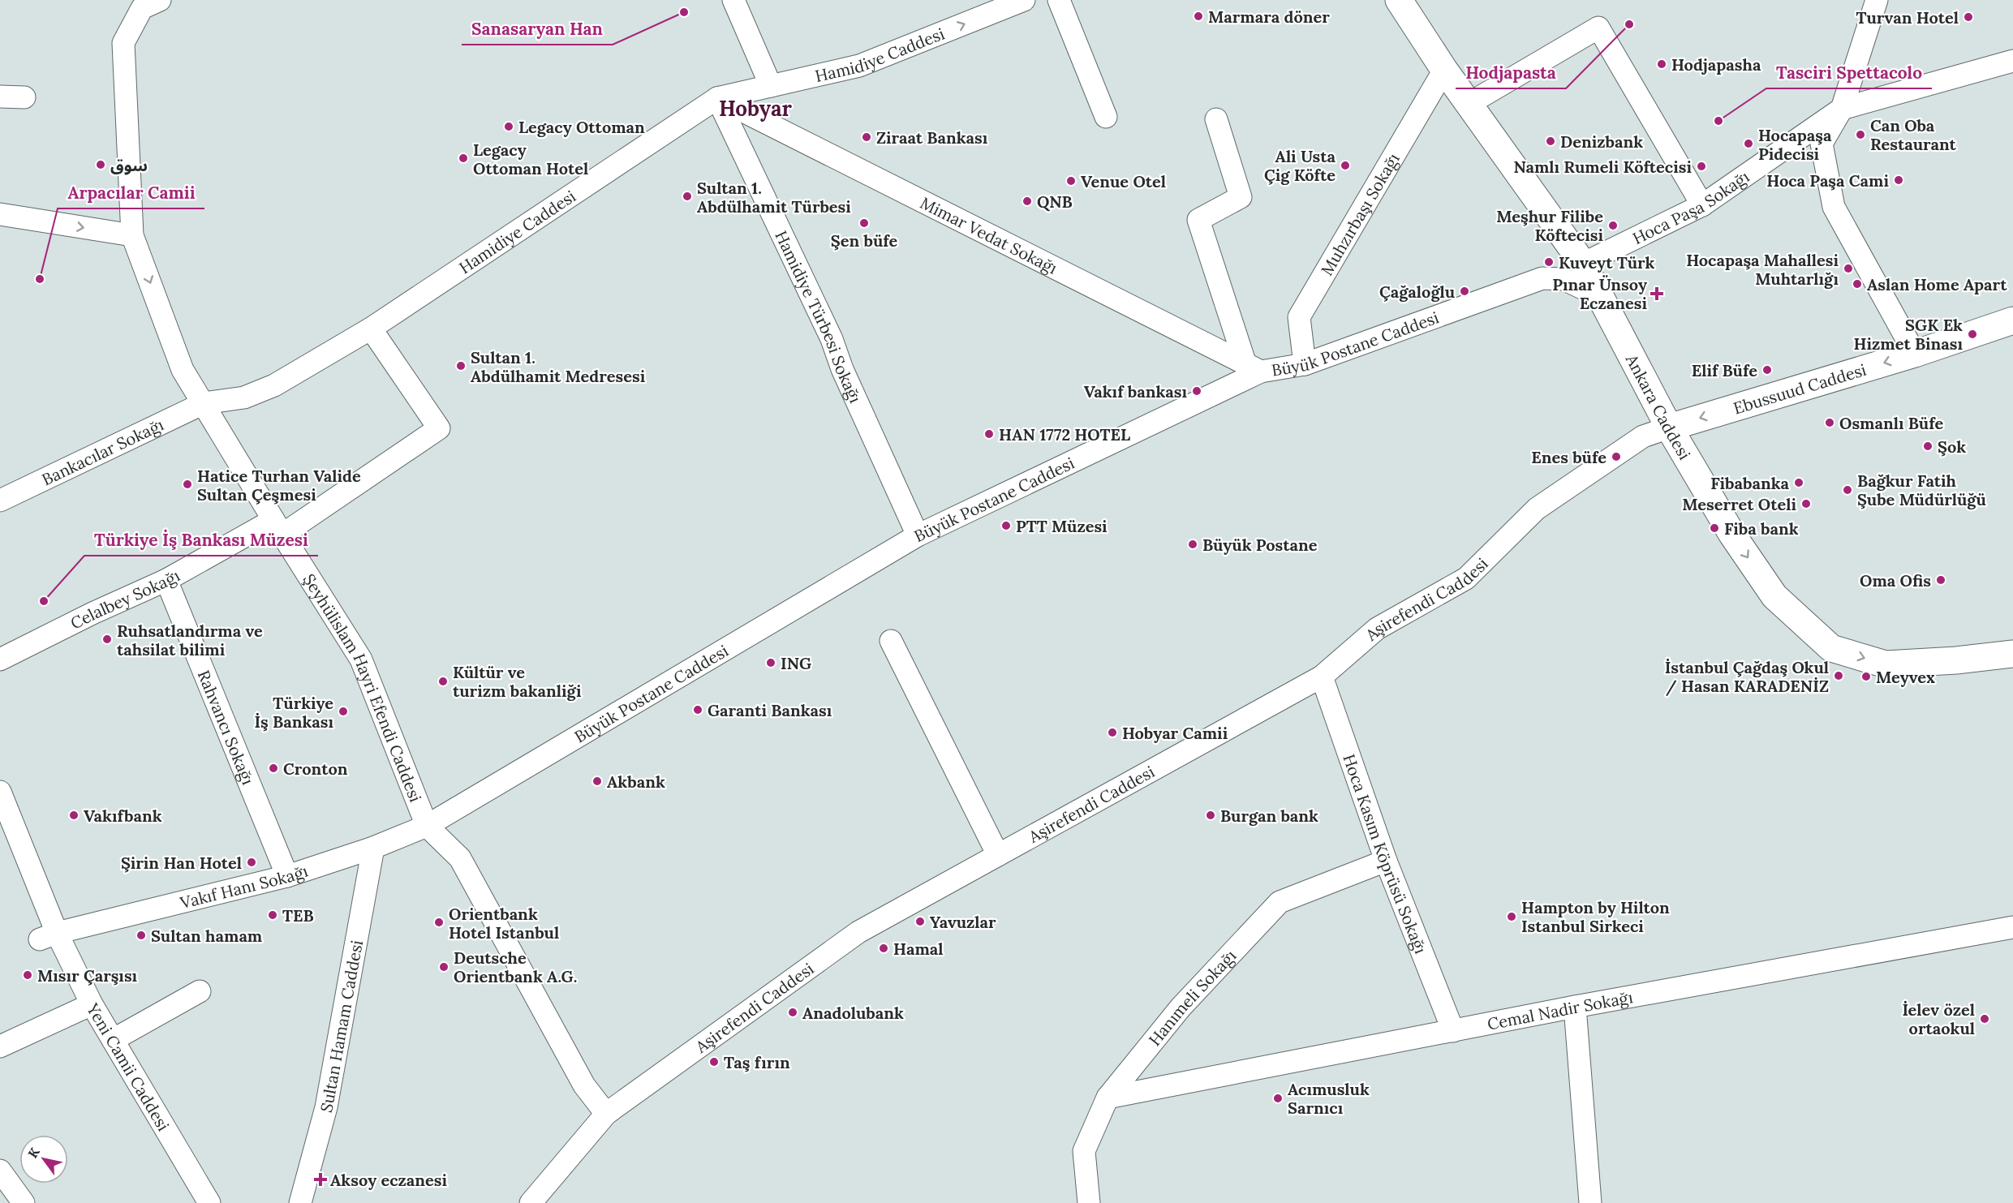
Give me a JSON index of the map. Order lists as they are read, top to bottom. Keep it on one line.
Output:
{"streets":{"main road":["Ebussuud Caddesi","Ankara Caddesi"],"street":["Hamidiye Caddesi","Hoca Paşa Sokağı","Muhzırbaşı Sokağı","Mimar Vedat Sokağı","Hamidiye Türbesi Sokağı","Büyük Postane Caddesi","Bankacılar Sokağı","Celalbey Sokağı","Aşirefendi Caddesi","Şeyhülislam Hayri Efendi Caddesi","Rahvancı Sokağı","Hoca Kasım Köprüsü Sokağı","Vakıf Hanı Sokağı","Hanımeli Sokağı","Cemal Nadir Sokağı","Sultan Hamam Caddesi","Yeni Camii Caddesi"]},"crossings":[["Hamidiye Caddesi","Mimar Vedat Sokağı"],["Hamidiye Caddesi","Hamidiye Türbesi Sokağı"],["Hamidiye Caddesi","Bankacılar Sokağı"],["Hamidiye Caddesi","Celalbey Sokağı"],["Hamidiye Caddesi","Şeyhülislam Hayri Efendi Caddesi"],["Hoca Paşa Sokağı","Ankara Caddesi"],["Muhzırbaşı Sokağı","Büyük Postane Caddesi"],["Muhzırbaşı Sokağı","Ankara Caddesi"],["Mimar Vedat Sokağı","Hamidiye Türbesi Sokağı"],["Mimar Vedat Sokağı","Büyük Postane Caddesi"],["Hamidiye Türbesi Sokağı","Büyük Postane Caddesi"],["Büyük Postane Caddesi","Ankara Caddesi"],["Büyük Postane Caddesi","Şeyhülislam Hayri Efendi Caddesi"],["Büyük Postane Caddesi","Vakıf Hanı Sokağı"],["Ebussuud Caddesi","Ankara Caddesi"],["Ebussuud Caddesi","Aşirefendi Caddesi"],["Ankara Caddesi","Aşirefendi Caddesi"],["Bankacılar Sokağı","Şeyhülislam Hayri Efendi Caddesi"],["Celalbey Sokağı","Şeyhülislam Hayri Efendi Caddesi"],["Celalbey Sokağı","Rahvancı Sokağı"],["Aşirefendi Caddesi","Hoca Kasım Köprüsü Sokağı"],["Şeyhülislam Hayri Efendi Caddesi","Vakıf Hanı Sokağı"],["Rahvancı Sokağı","Vakıf Hanı Sokağı"],["Hoca Kasım Köprüsü Sokağı","Hanımeli Sokağı"],["Hoca Kasım Köprüsü Sokağı","Cemal Nadir Sokağı"],["Vakıf Hanı Sokağı","Sultan Hamam Caddesi"],["Vakıf Hanı Sokağı","Yeni Camii Caddesi"],["Hanımeli Sokağı","Cemal Nadir Sokağı"]],"one_way":["Ebussuud Caddesi","Ankara Caddesi"],"districts":["Hobyar"],"places":{"other":["Sanasaryan Han","Marmara döner","Turvan Hotel","Hodjapasta","Hodjapasha","Tasciri Spettacolo","Legacy Ottoman","Can Oba Restaurant","Ziraat Bankası","Denizbank","Hocapaşa Pidecisi","Legacy Ottoman Hotel","سوق","Ali Usta Çig Köfte","Namlı Rumeli Köftecisi","Hoca Paşa Cami","Venue Otel","Sultan 1. Abdülhamit Türbesi","QNB","Şen büfe","Meşhur Filibe Köftecisi","Kuveyt Türk","Hocapaşa Mahallesi Muhtarlığı","Arpacılar Camii","Aslan Home Apart","Çağaloğlu","SGK Ek Hizmet Binası","Sultan 1. Abdülhamit Medresesi","Elif Büfe","Vakıf bankası","Osmanlı Büfe","HAN 1772 HOTEL","Şok","Enes büfe","Fibabanka","Hatice Turhan Valide Sultan Çeşmesi","Bağkur Fatih Şube Müdürlüğü","Meserret Oteli","PTT Müzesi","Fiba bank","Büyük Postane","Oma Ofis","Türkiye İş Bankası Müzesi","Ruhsatlandırma ve tahsilat bilimi","ING","İstanbul Çağdaş Okul / Hasan KARADENİZ","Meyvex","Kültür ve turizm bakanliği","Garanti Bankası","Türkiye İş Bankası","Hobyar Camii","Cronton","Akbank","Vakıfbank","Burgan bank","Şirin Han Hotel","TEB","Hampton by Hilton Istanbul Sirkeci","Yavuzlar","Orientbank Hotel Istanbul","Sultan hamam","Hamal","Deutsche Orientbank A.G.","Mısır Çarşısı","Anadolubank","İelev özel ortaokul","Taş fırın","Acımusluk Sarnıcı"],"health":["Pınar Ünsoy Eczanesi","Aksoy eczanesi"]},"north":"top left"}
